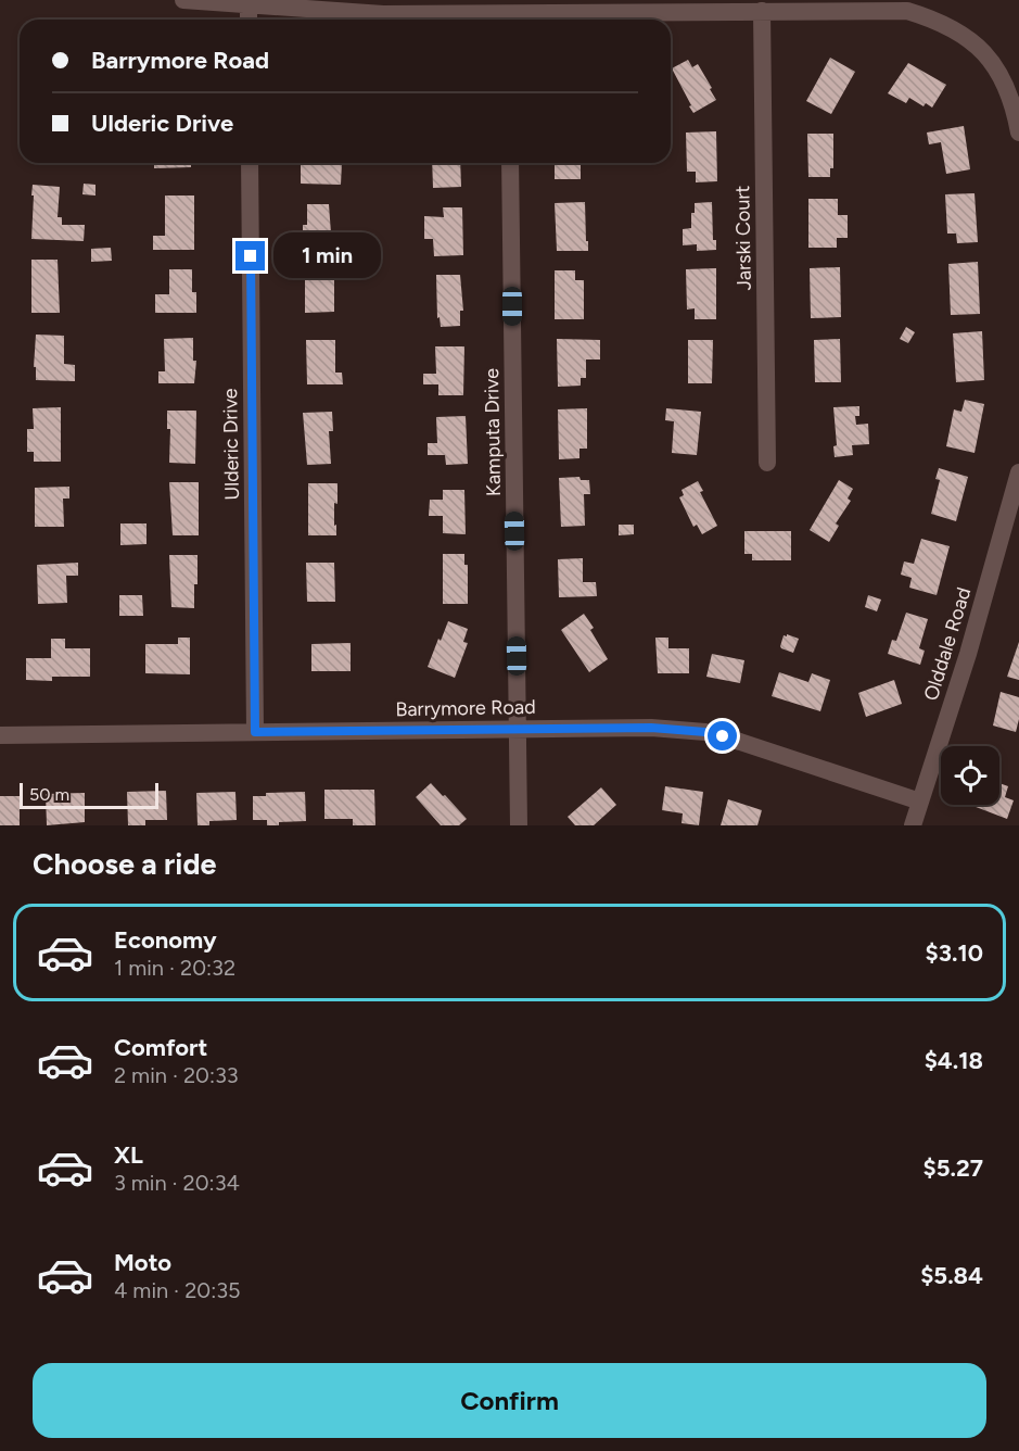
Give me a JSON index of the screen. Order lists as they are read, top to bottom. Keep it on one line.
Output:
{"streets":{"street":["Jarski Court","Kamputa Drive","Ulderic Drive","Olddale Road","Barrymore Road"]},"crossings":[["Kamputa Drive","Barrymore Road"],["Ulderic Drive","Barrymore Road"],["Olddale Road","Barrymore Road"]],"scale_bar":"50 m","page":{"banner":["Barrymore Road","Ulderic Drive"],"bubble":"1 min","scale":"50 m","heading":"Choose a ride","list":[{"name":"Economy","note":"1 min · 20:32","value":"$3.10"},{"name":"Comfort","note":"2 min · 20:33","value":"$4.18"},{"name":"XL","note":"3 min · 20:34","value":"$5.27"},{"name":"Moto","note":"4 min · 20:35","value":"$5.84"}],"buttons":"Confirm"}}
